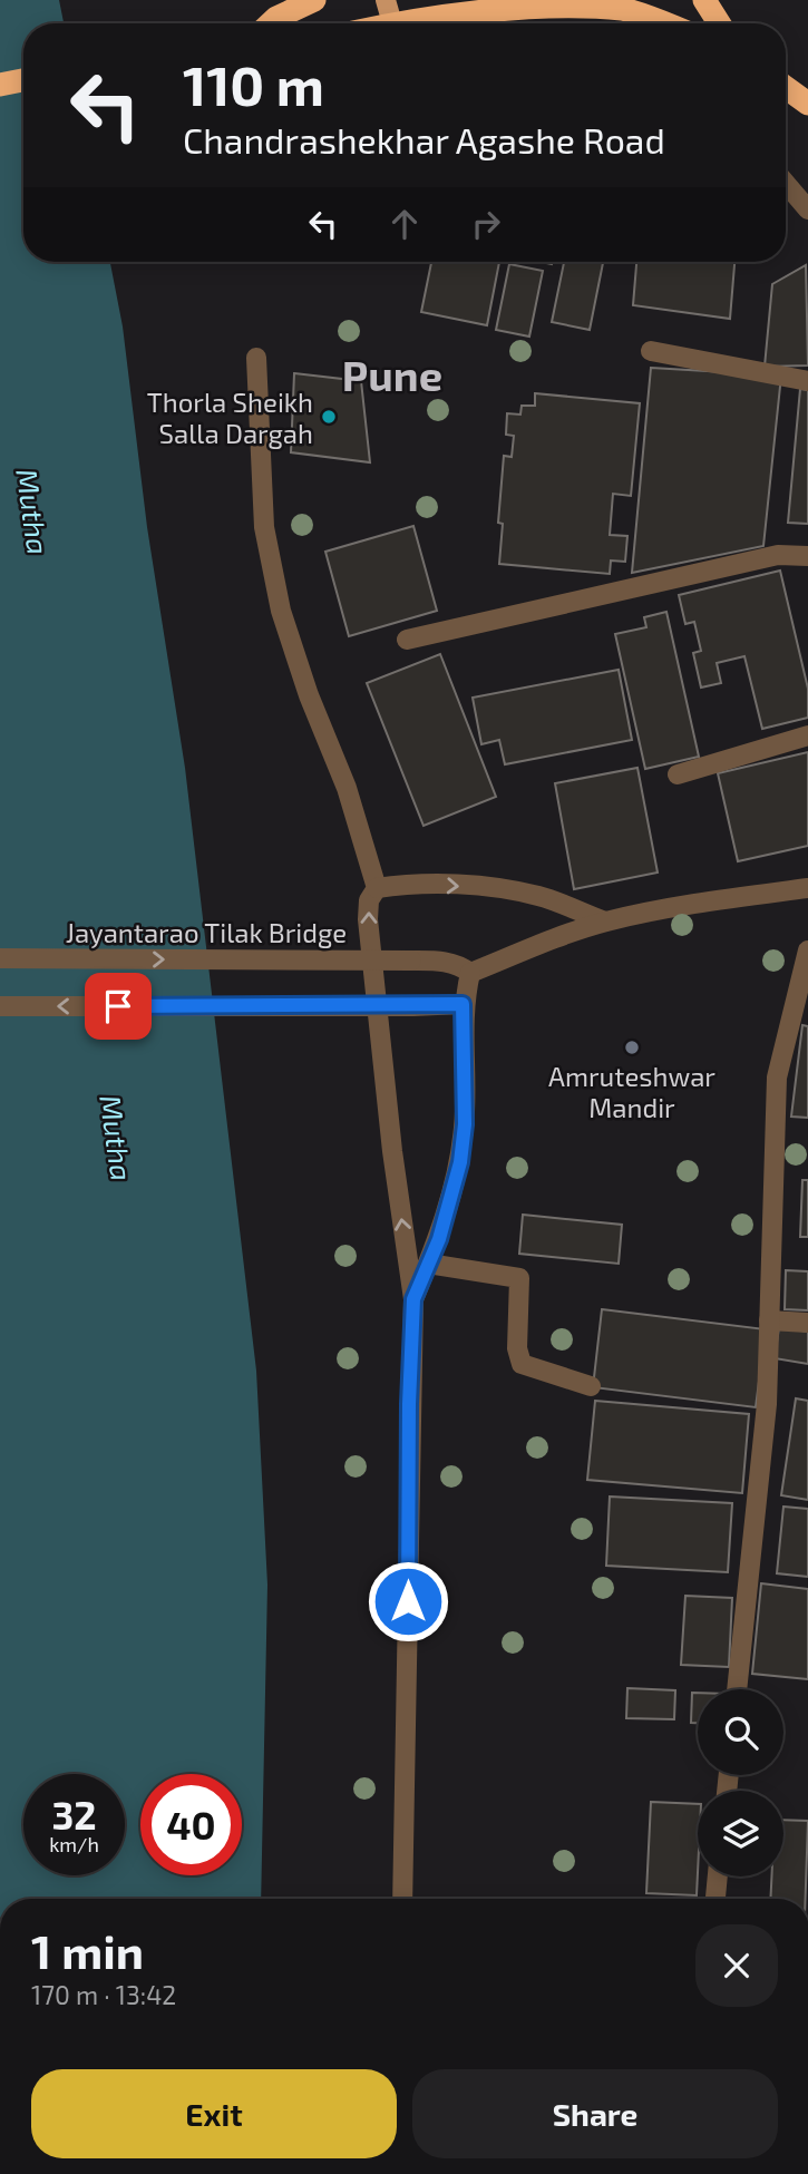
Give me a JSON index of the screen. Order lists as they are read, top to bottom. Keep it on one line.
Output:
{"streets":{"street":["Jayantarao Tilak Bridge"]},"districts":["Pune"],"water":["Mutha"],"places":["Thorla Sheikh Salla Dargah","Amruteshwar Mandir"],"page":{"turn":["110 m","Chandrashekhar Agashe Road"],"speed":"32 km/h","limit":"40","heading":["1 min","170 m · 13:42"],"buttons":["Exit","Share"]}}
